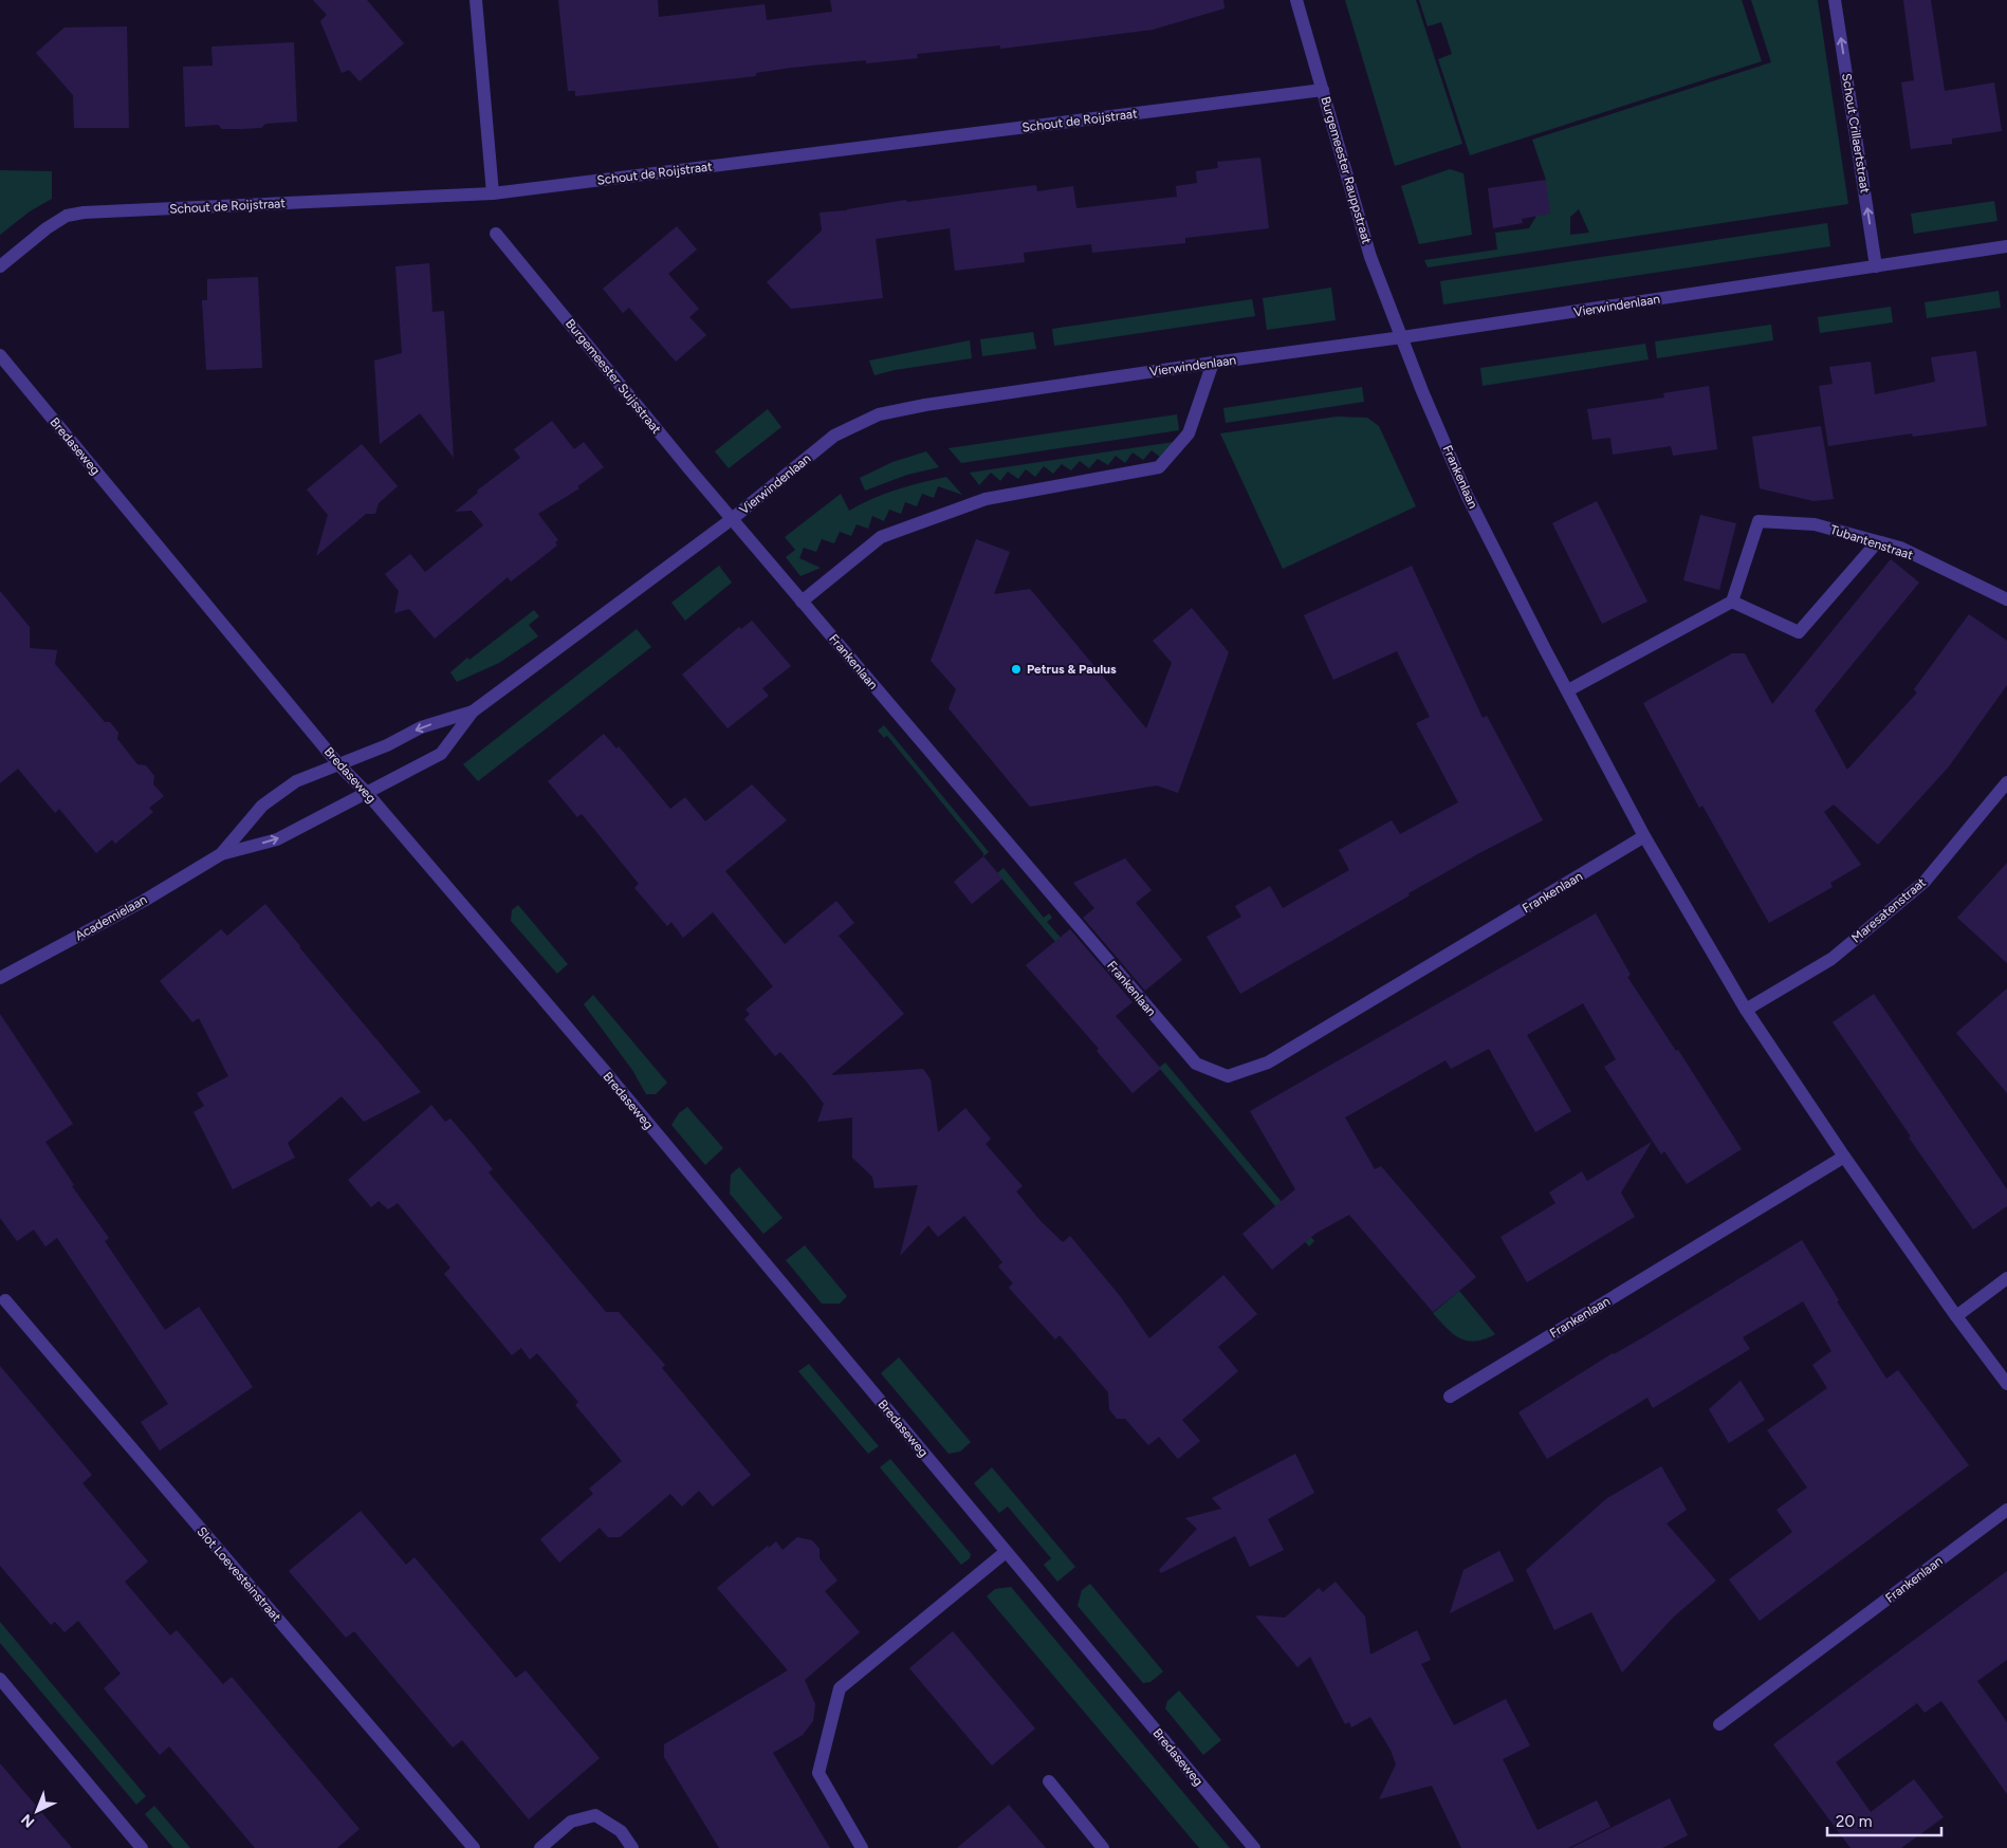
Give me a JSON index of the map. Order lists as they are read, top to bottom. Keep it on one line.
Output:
{"streets":{"street":["Schout de Roijstraat","Schout Crillaertstraat","Burgemeester Rauppstraat","Vierwindenlaan","Burgemeester Suijsstraat","Bredaseweg","Frankenlaan","Tubantenstraat","Maresatenstraat","Academielaan","Slot Loevesteinstraat"]},"crossings":[["Schout de Roijstraat","Burgemeester Rauppstraat"],["Schout Crillaertstraat","Vierwindenlaan"],["Burgemeester Rauppstraat","Vierwindenlaan"],["Burgemeester Rauppstraat","Frankenlaan"],["Vierwindenlaan","Burgemeester Suijsstraat"],["Vierwindenlaan","Bredaseweg"],["Vierwindenlaan","Frankenlaan"],["Vierwindenlaan","Academielaan"],["Burgemeester Suijsstraat","Frankenlaan"],["Bredaseweg","Academielaan"],["Frankenlaan","Maresatenstraat"]],"one_way":["Schout Crillaertstraat"],"places":["Petrus & Paulus"],"scale_bar":"20 m","north":"bottom left"}
